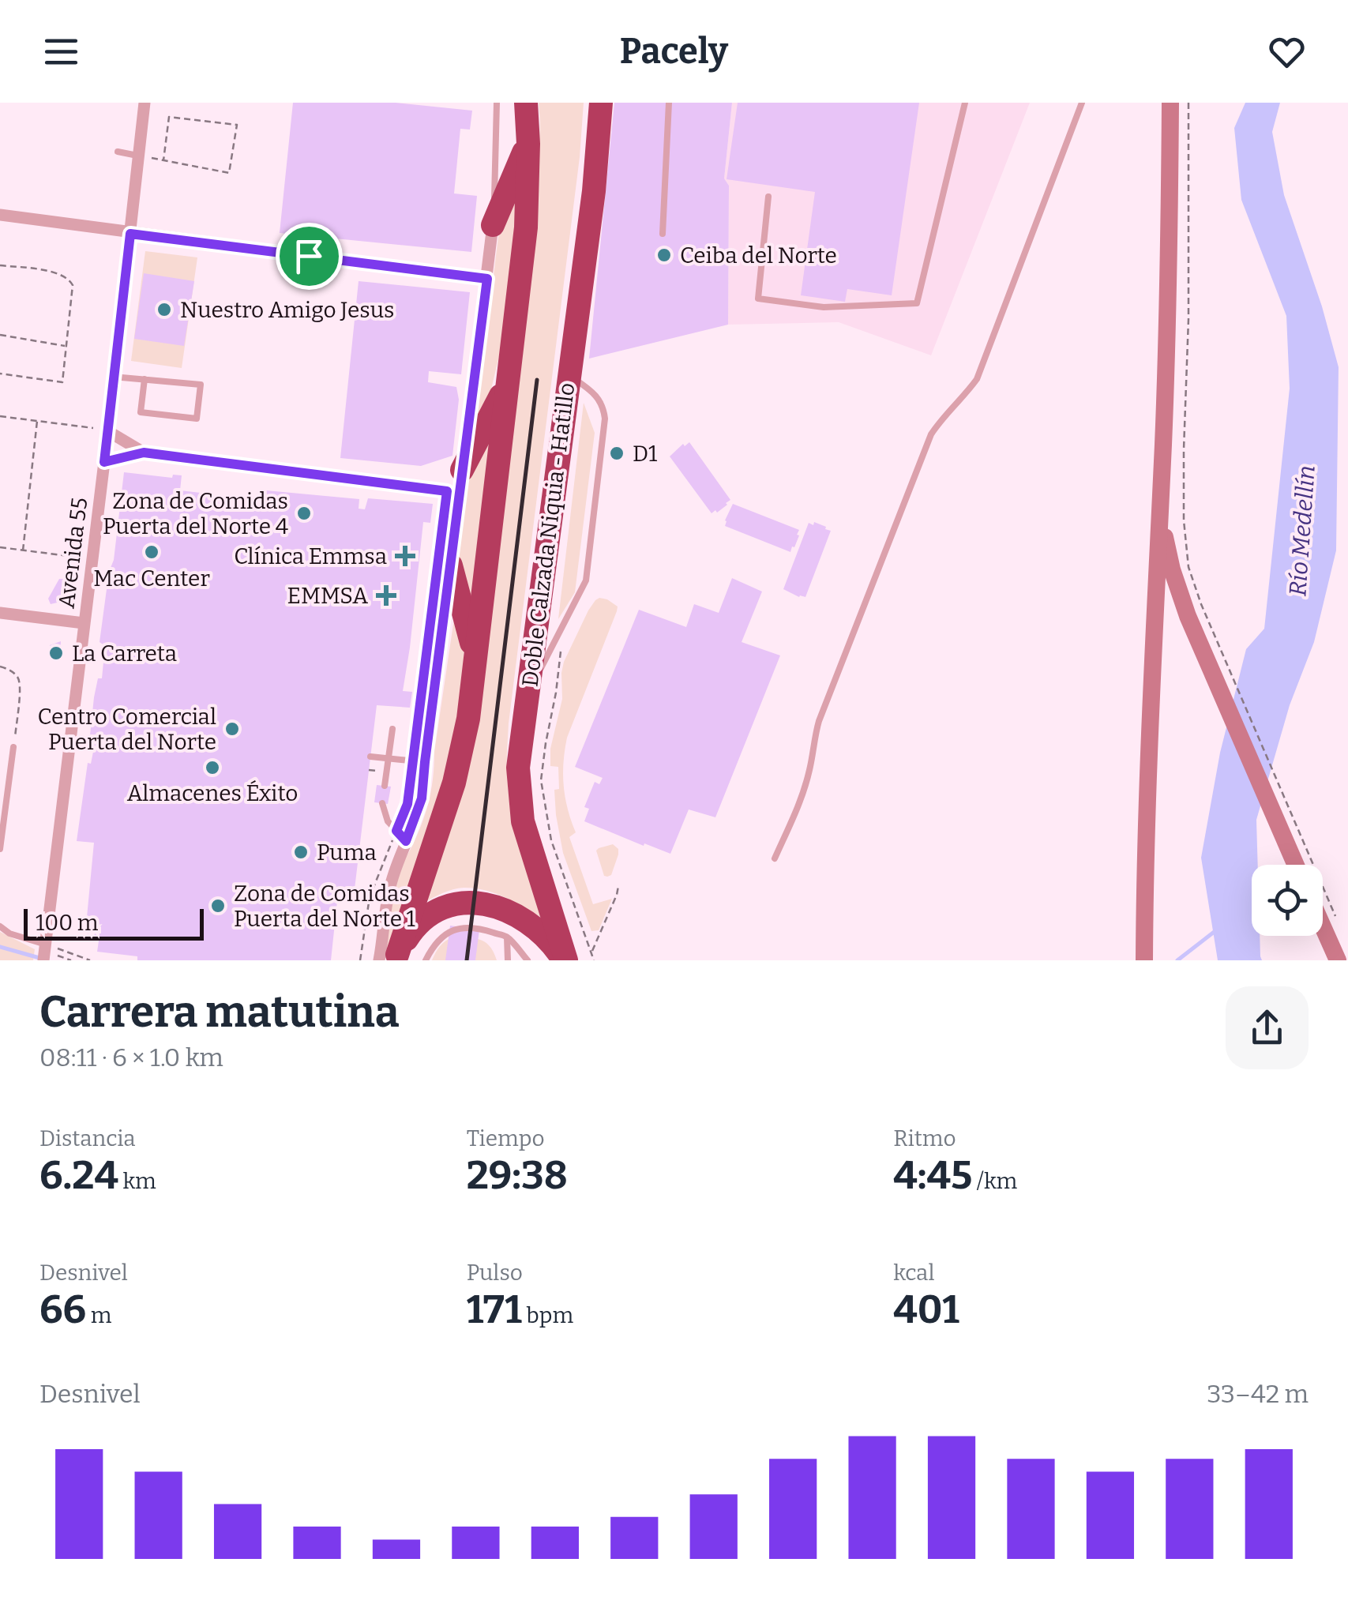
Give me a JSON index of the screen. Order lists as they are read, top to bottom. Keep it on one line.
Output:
{"streets":{"highway":["Doble Calzada Niquia - Hatillo"],"street":["Avenida 55"]},"water":["Río Medellín"],"places":{"other":["Ceiba del Norte","Nuestro Amigo Jesus","D1","Zona de Comidas Puerta del Norte 4","Mac Center","La Carreta","Centro Comercial Puerta del Norte","Almacenes Éxito","Puma","Zona de Comidas Puerta del Norte 1"],"health":["Clínica Emmsa","EMMSA"]},"scale_bar":"100 m","page":{"header":"Pacely","scale":"100 m","heading":["Carrera matutina","08:11 · 6 × 1.0 km"],"stats":[["Distancia","6.24 km"],["Tiempo","29:38"],["Ritmo","4:45 /km"],["Desnivel","66 m"],["Pulso","171 bpm"],["kcal","401"]],"chart":["Desnivel","33–42 m"]}}
